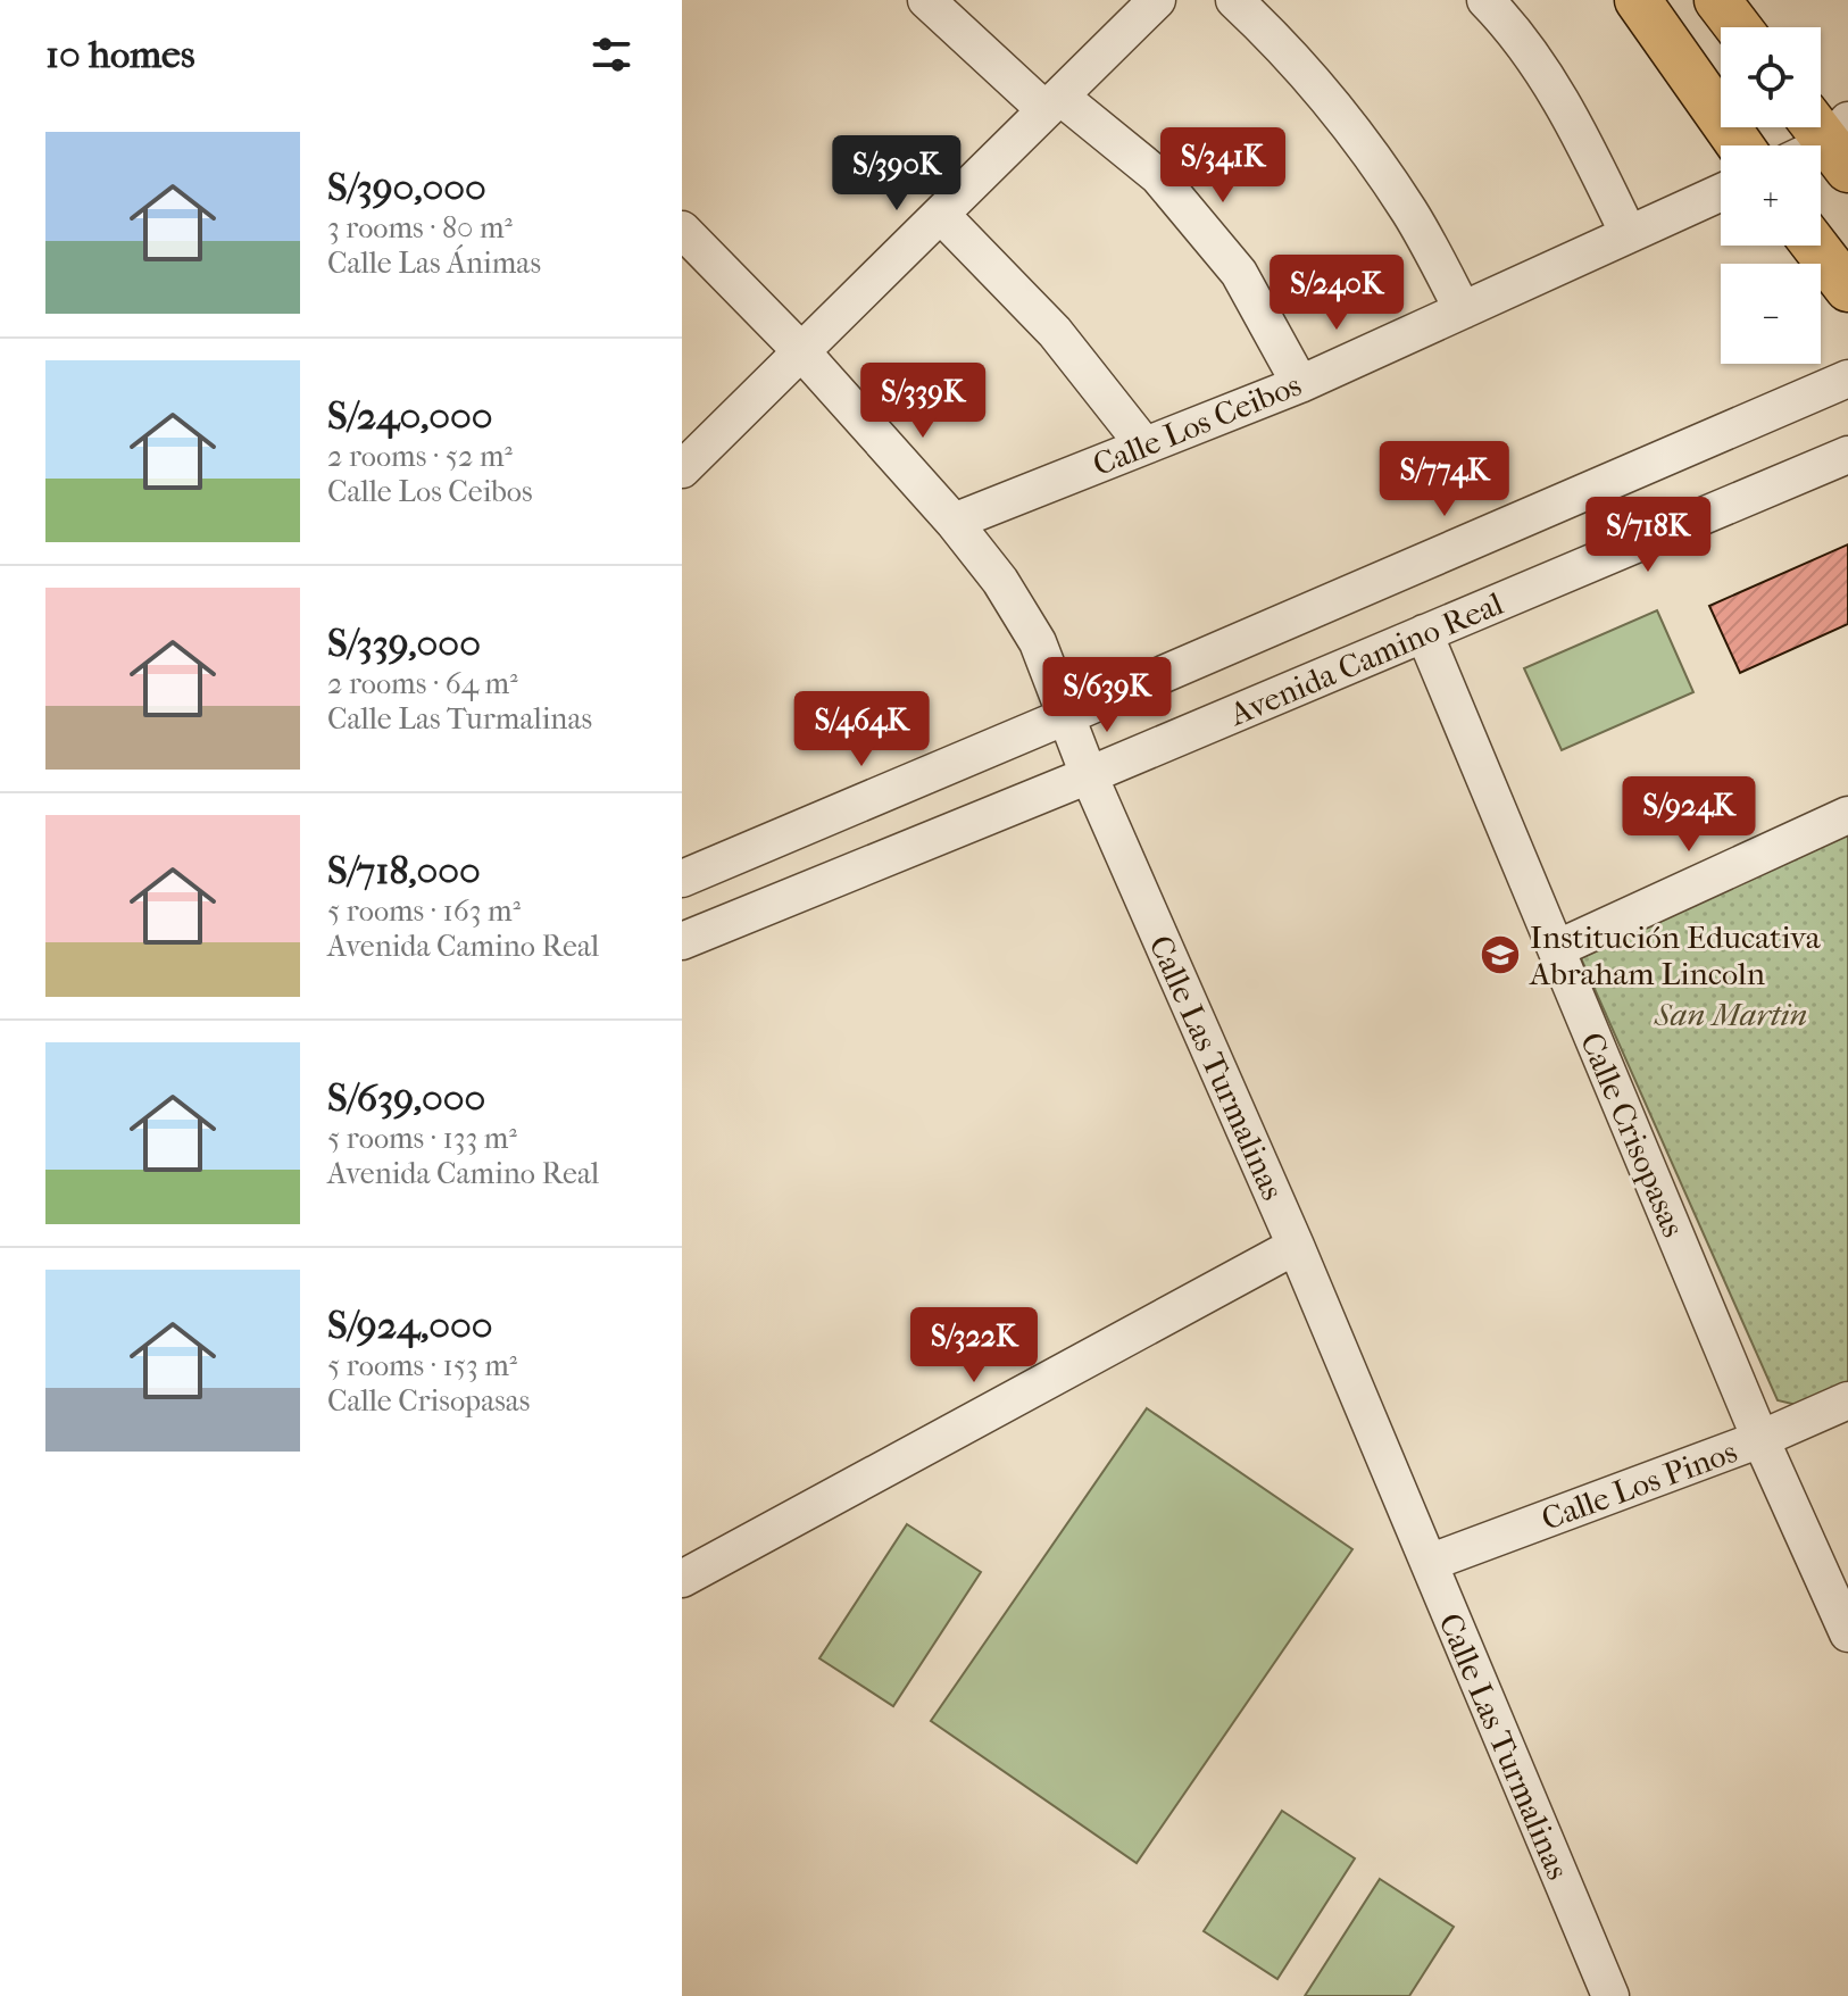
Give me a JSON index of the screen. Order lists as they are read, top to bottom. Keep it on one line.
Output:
{"streets":{"street":["Calle Los Ceibos","Avenida Camino Real","Calle Las Turmalinas","Calle Crisopasas","Calle Los Pinos"]},"crossings":[["Calle Los Ceibos","Calle Las Turmalinas"],["Avenida Camino Real","Calle Las Turmalinas"],["Avenida Camino Real","Calle Crisopasas"],["Calle Las Turmalinas","Calle Los Pinos"],["Calle Crisopasas","Calle Los Pinos"]],"parks":["San Martin"],"places":{"school or university":["Institución Educativa Abraham Lincoln"]},"page":{"heading":"10 homes","map_buttons":["+","−"],"list":[{"name":"S/390,000","note":"3 rooms · 80 m² · Calle Las Ánimas"},{"name":"S/240,000","note":"2 rooms · 52 m² · Calle Los Ceibos"},{"name":"S/339,000","note":"2 rooms · 64 m² · Calle Las Turmalinas"},{"name":"S/718,000","note":"5 rooms · 163 m² · Avenida Camino Real"},{"name":"S/639,000","note":"5 rooms · 133 m² · Avenida Camino Real"},{"name":"S/924,000","note":"5 rooms · 153 m² · Calle Crisopasas"}],"price":["S/341K","S/390K","S/240K","S/339K","S/774K","S/718K","S/639K","S/464K","S/924K","S/322K"]}}
